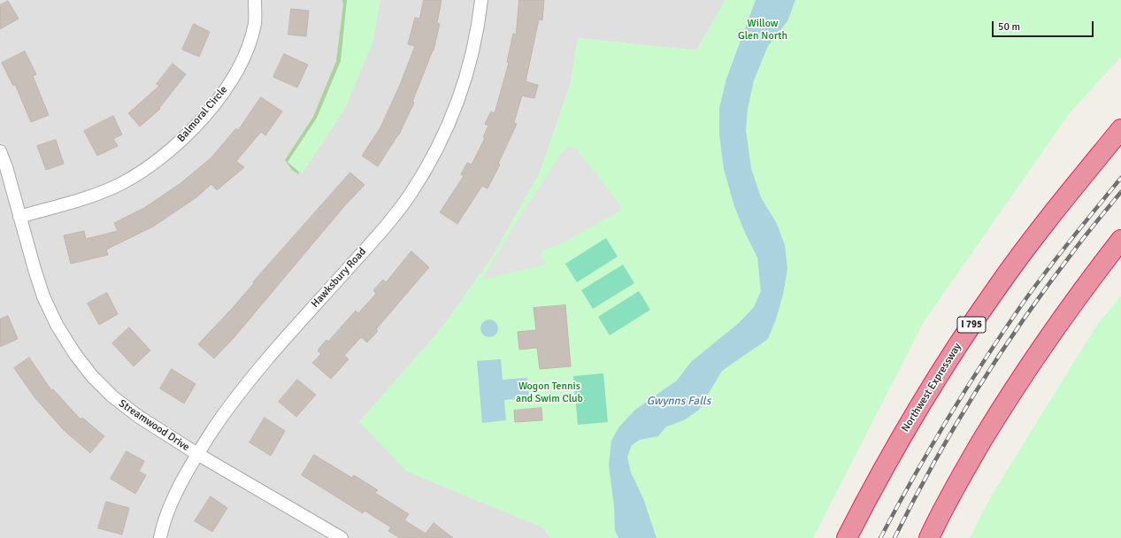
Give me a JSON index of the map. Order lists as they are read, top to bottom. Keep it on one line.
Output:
{"streets":{"highway":["I 795","Northwest Expressway"],"street":["Balmoral Circle","Hawksbury Road","Streamwood Drive"]},"crossings":[["Balmoral Circle","Streamwood Drive"],["Hawksbury Road","Streamwood Drive"]],"water":["Gwynns Falls"],"parks":["Willow Glen North","Wogon Tennis and Swim Club"],"scale_bar":"50 m"}
